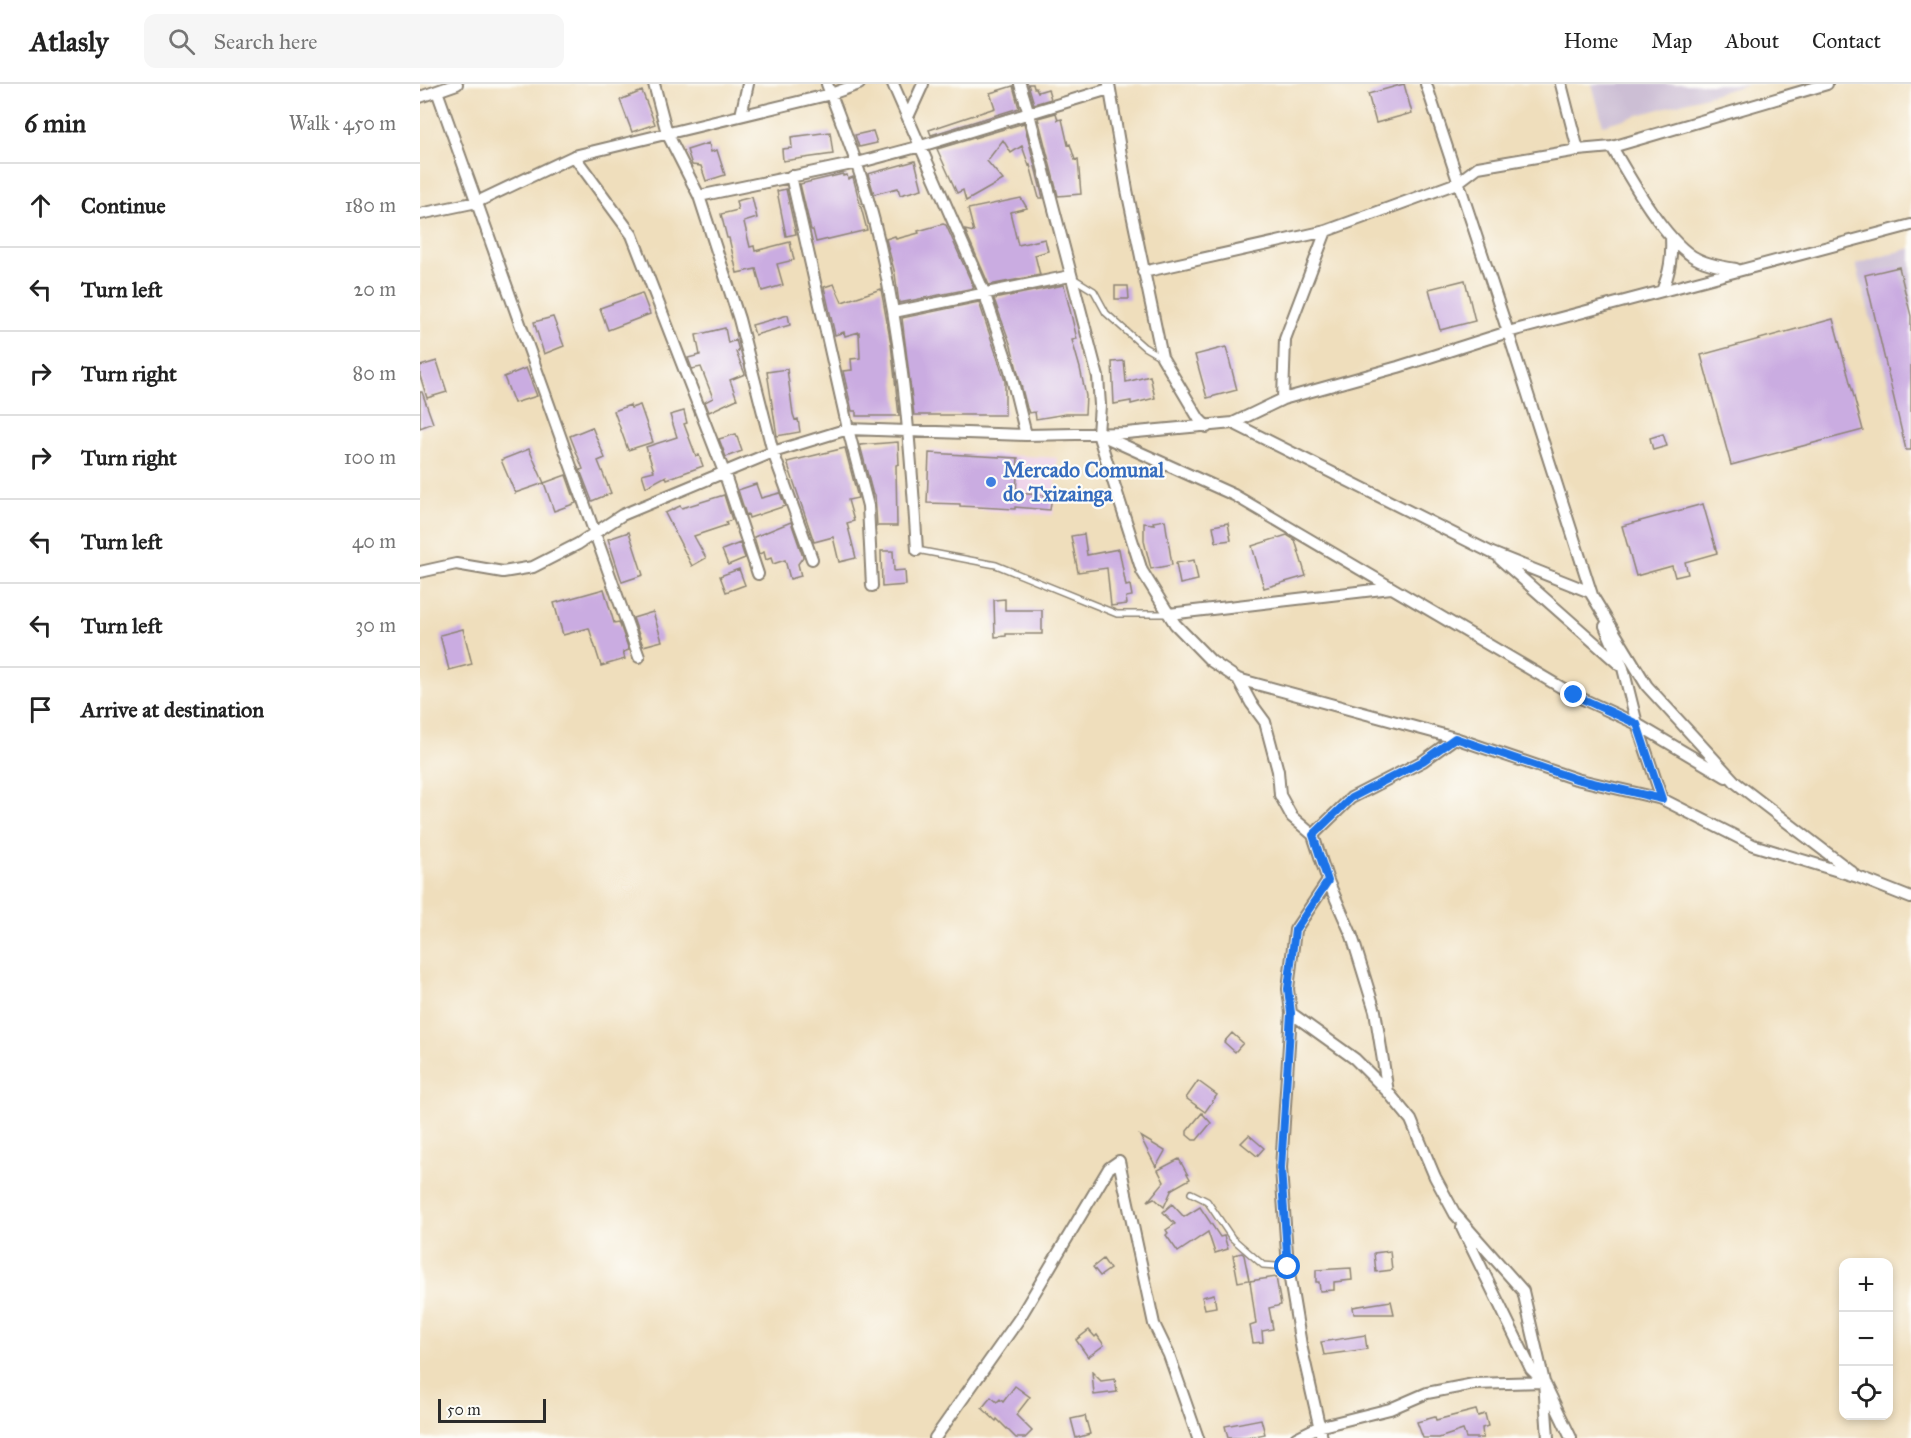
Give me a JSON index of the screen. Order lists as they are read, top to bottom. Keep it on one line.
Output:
{"places":["Mercado Comunal do Txizainga"],"scale_bar":"50 m","page":{"header":"Atlasly","search":"Search here","nav":["Home","Map","About","Contact"],"heading":["6 min","Walk · 450 m"],"list":[["Continue","180 m"],["Turn left","20 m"],["Turn right","80 m"],["Turn right","100 m"],["Turn left","40 m"],["Turn left","30 m"],"Arrive at destination"],"map_buttons":["+","−"],"scale":"50 m"}}
